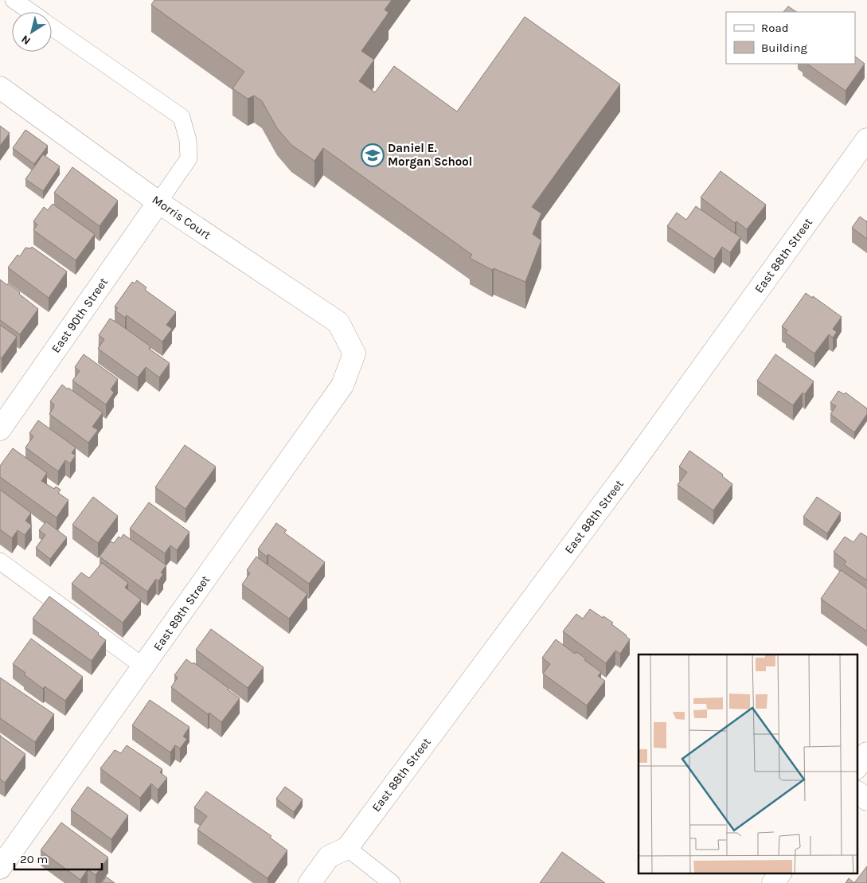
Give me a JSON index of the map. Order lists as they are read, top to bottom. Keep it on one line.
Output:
{"streets":{"street":["Morris Court","East 88th Street","East 90th Street","East 89th Street"]},"crossings":[["Morris Court","East 90th Street"],["Morris Court","East 89th Street"]],"places":{"school or university":["Daniel E. Morgan School"]},"legend":["Road","Building"],"scale_bar":"20 m","north":"bottom left"}
